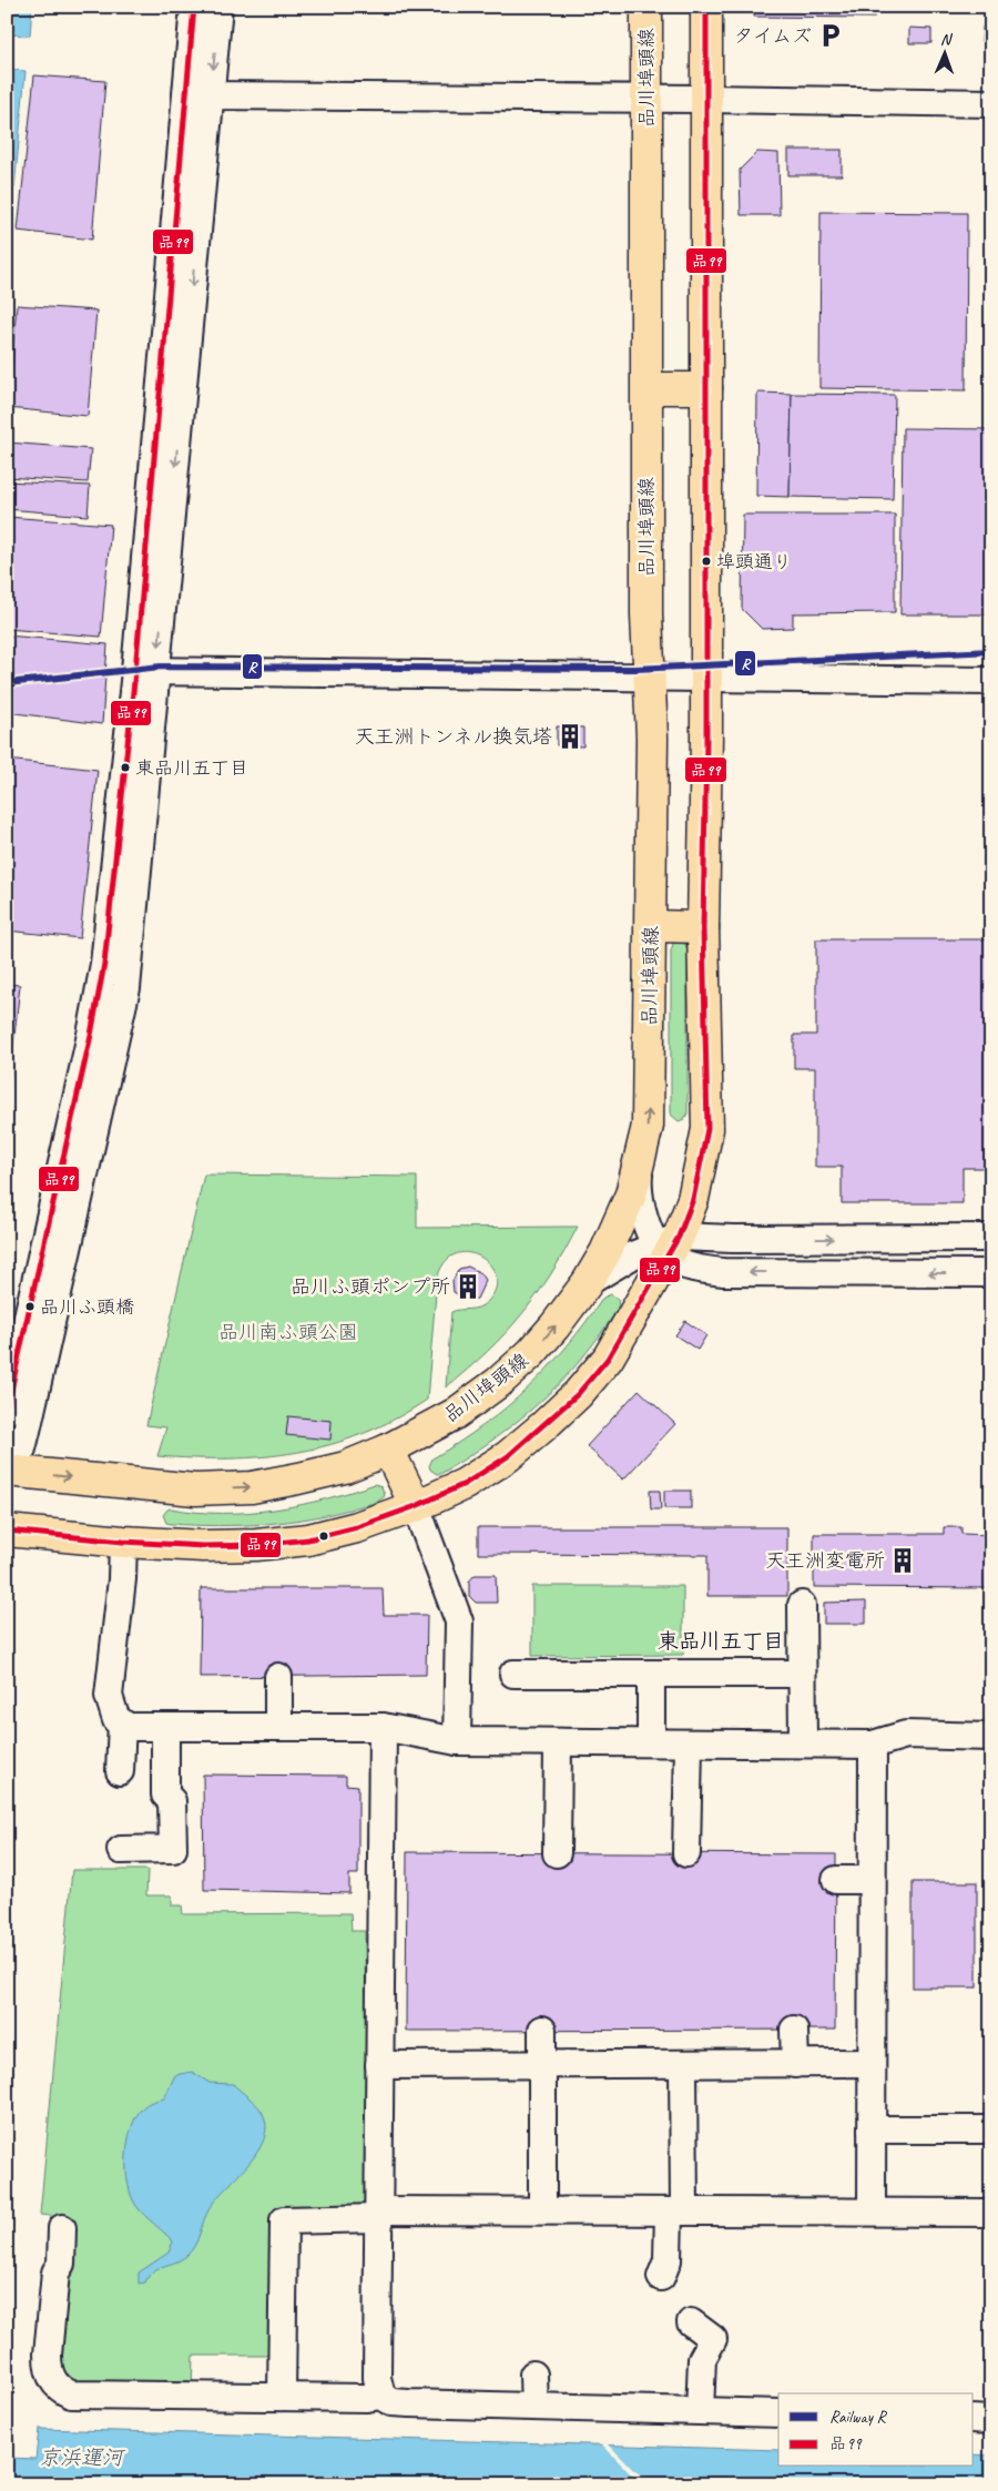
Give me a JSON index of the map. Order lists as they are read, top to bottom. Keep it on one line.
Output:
{"streets":{"main road":["品川埠頭線"]},"districts":["東品川五丁目"],"water":["京浜運河"],"parks":["品川南ふ頭公園"],"places":{"parking":["タイムズ"],"other":["埠頭通り","東品川五丁目","品川ふ頭橋"],"building":["天王洲トンネル換気塔","品川ふ頭ポンプ所","天王洲変電所"]},"lines":["transit line 品99","rail line R"],"legend":["Railway R","品99"],"north":"top"}
